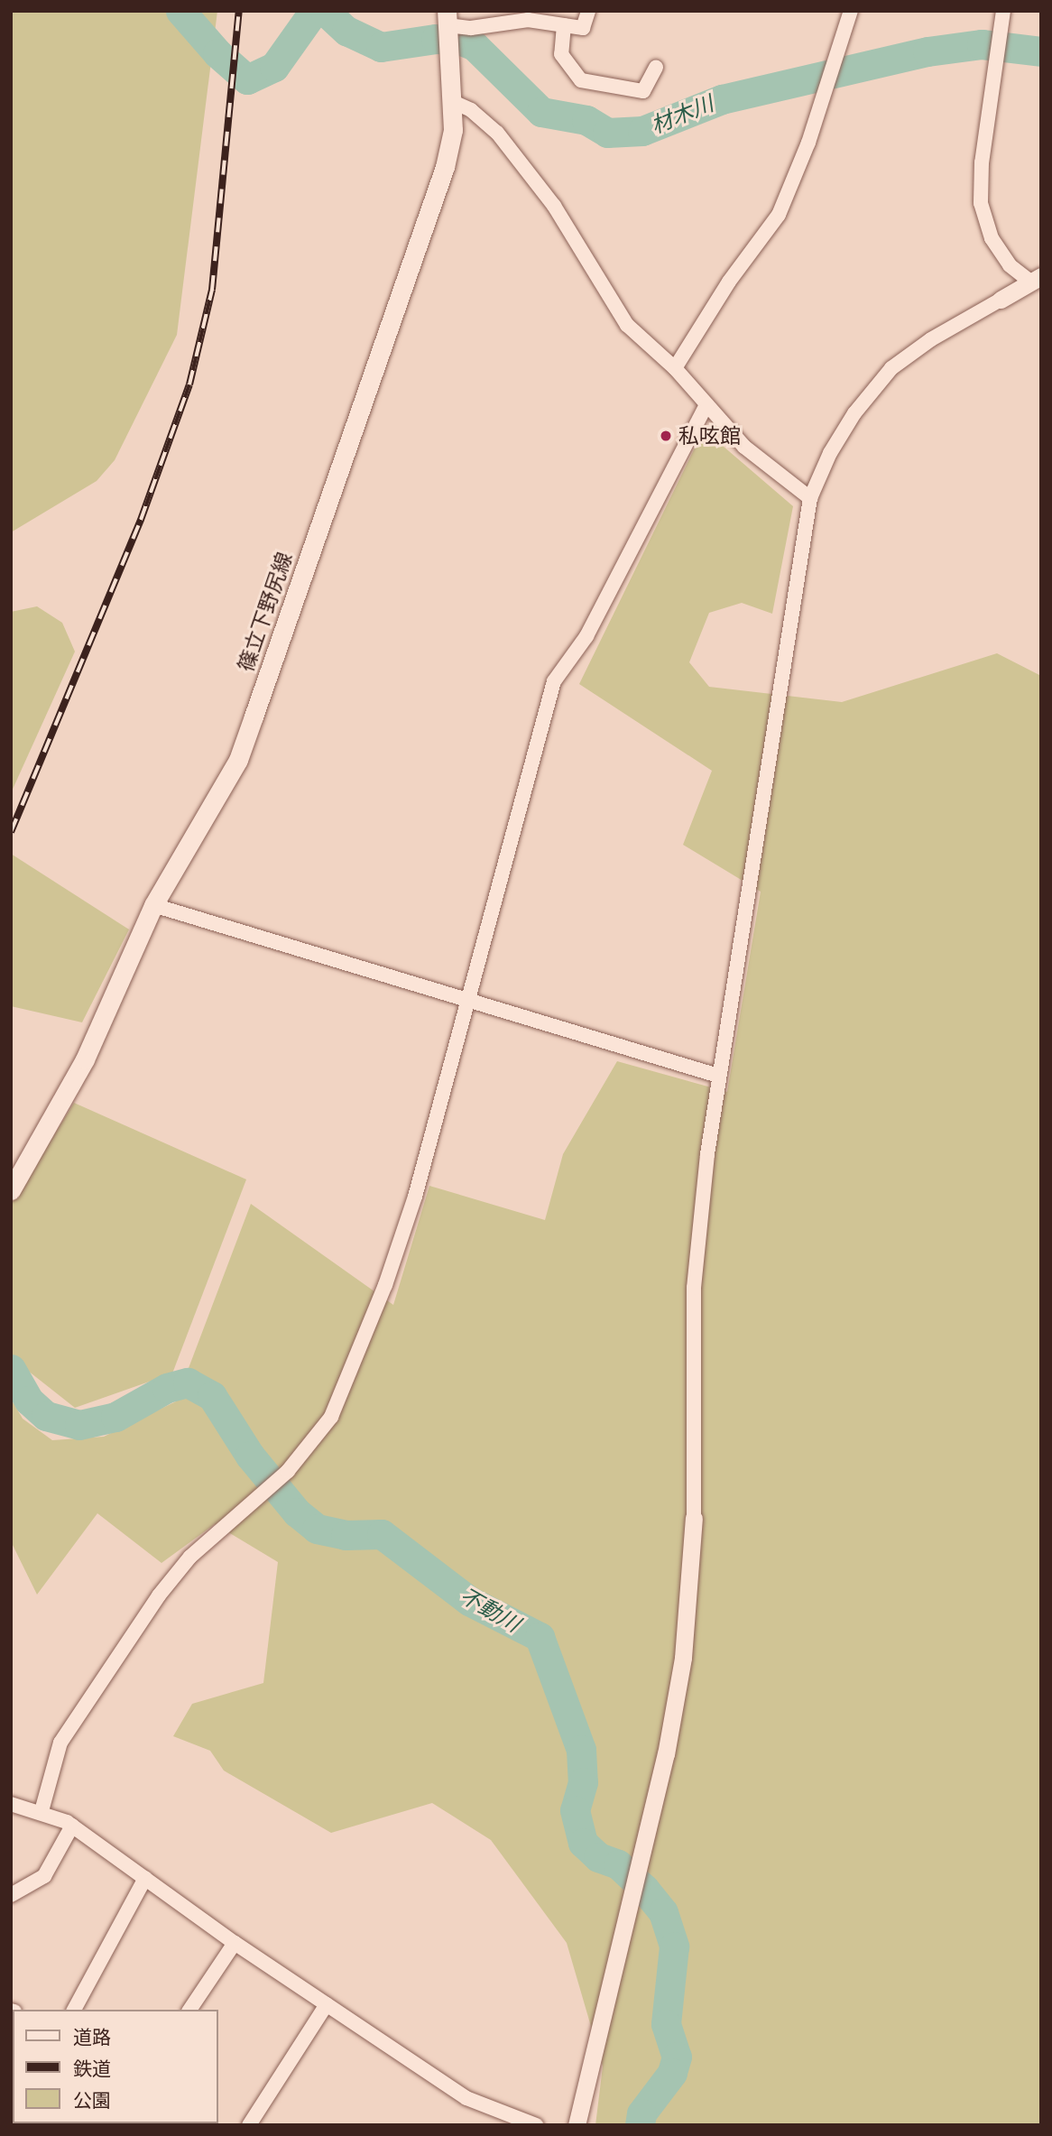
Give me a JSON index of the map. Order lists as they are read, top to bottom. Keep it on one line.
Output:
{"streets":{"main road":["篠立下野尻線"]},"water":["材木川","不動川"],"places":["私呟館"],"legend":["道路","鉄道","公園"]}
